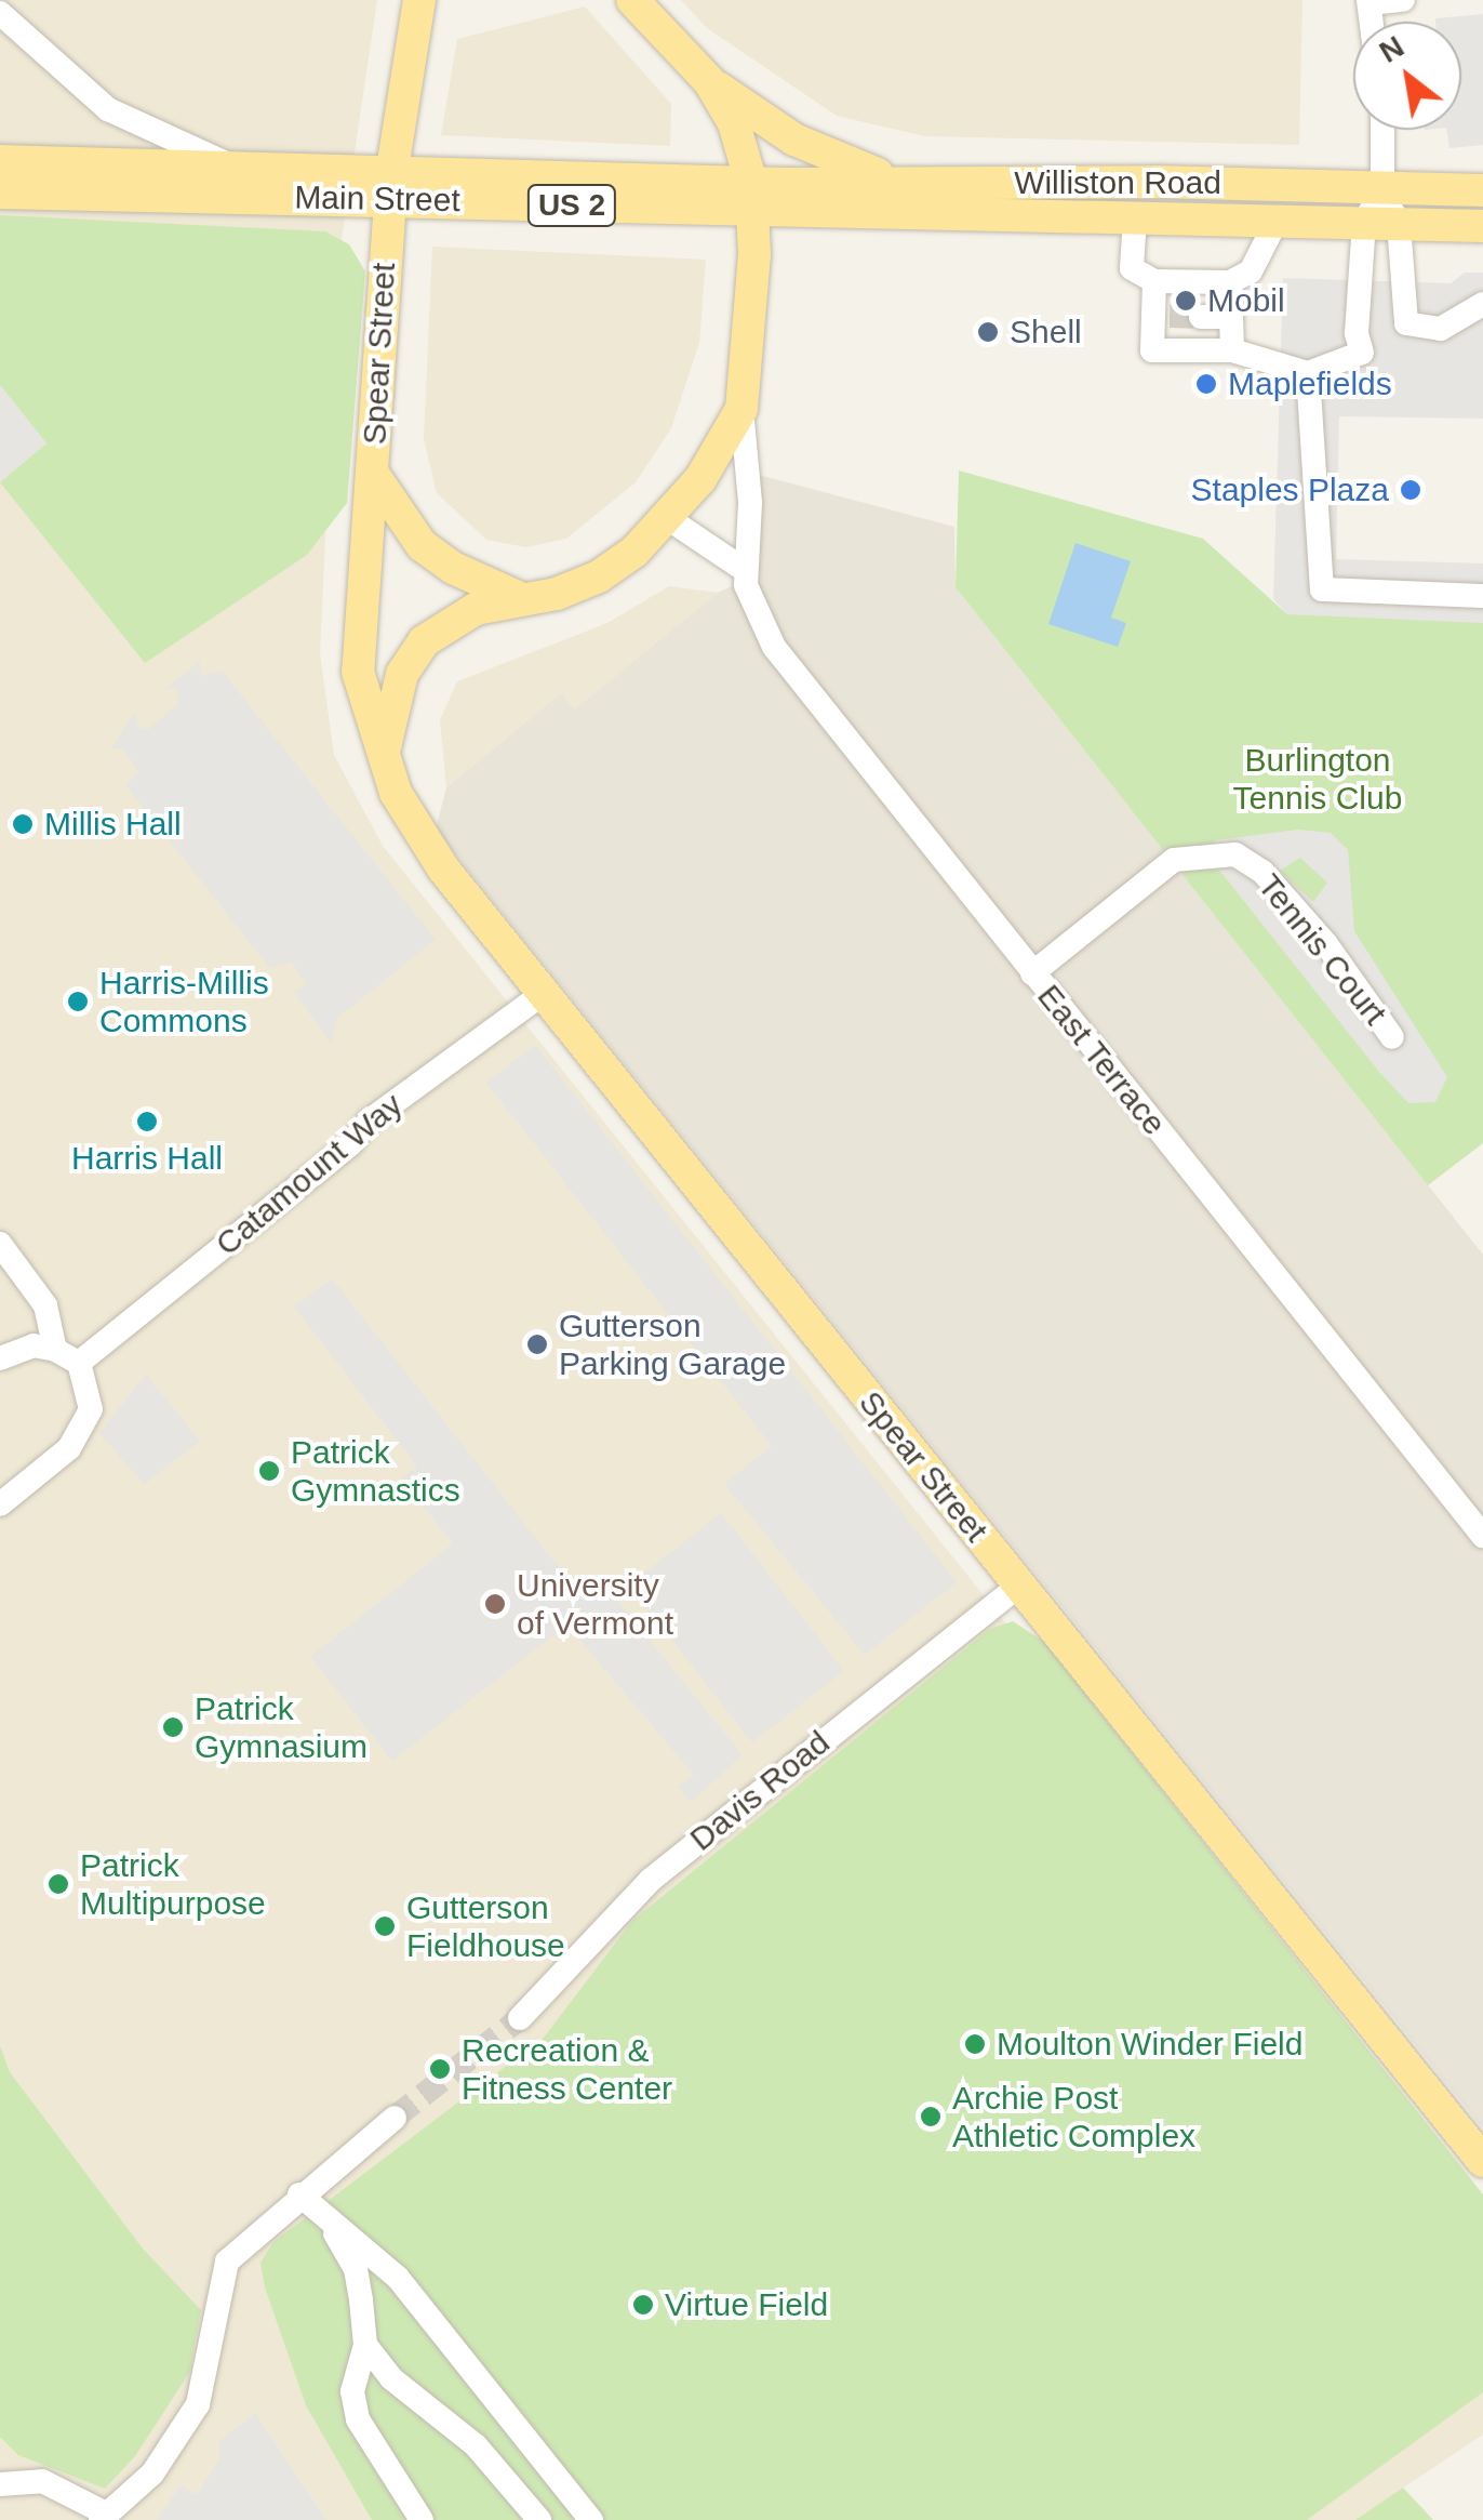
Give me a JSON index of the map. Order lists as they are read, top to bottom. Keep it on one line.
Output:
{"streets":{"main road":["Williston Road","Main Street","US 2","Spear Street"],"street":["Tennis Court","East Terrace","Catamount Way","Davis Road"]},"crossings":[["Williston Road","Main Street"],["Main Street","Spear Street"],["Spear Street","Catamount Way"],["Spear Street","Davis Road"],["Tennis Court","East Terrace"]],"parks":["Burlington Tennis Club"],"places":["Mobil","Shell","Maplefields","Staples Plaza","Millis Hall","Harris-Millis Commons","Harris Hall","Gutterson Parking Garage","Patrick Gymnastics","University of Vermont","Patrick Gymnasium","Patrick Multipurpose","Gutterson Fieldhouse","Moulton Winder Field","Recreation & Fitness Center","Archie Post Athletic Complex","Virtue Field"],"north":"top left"}
